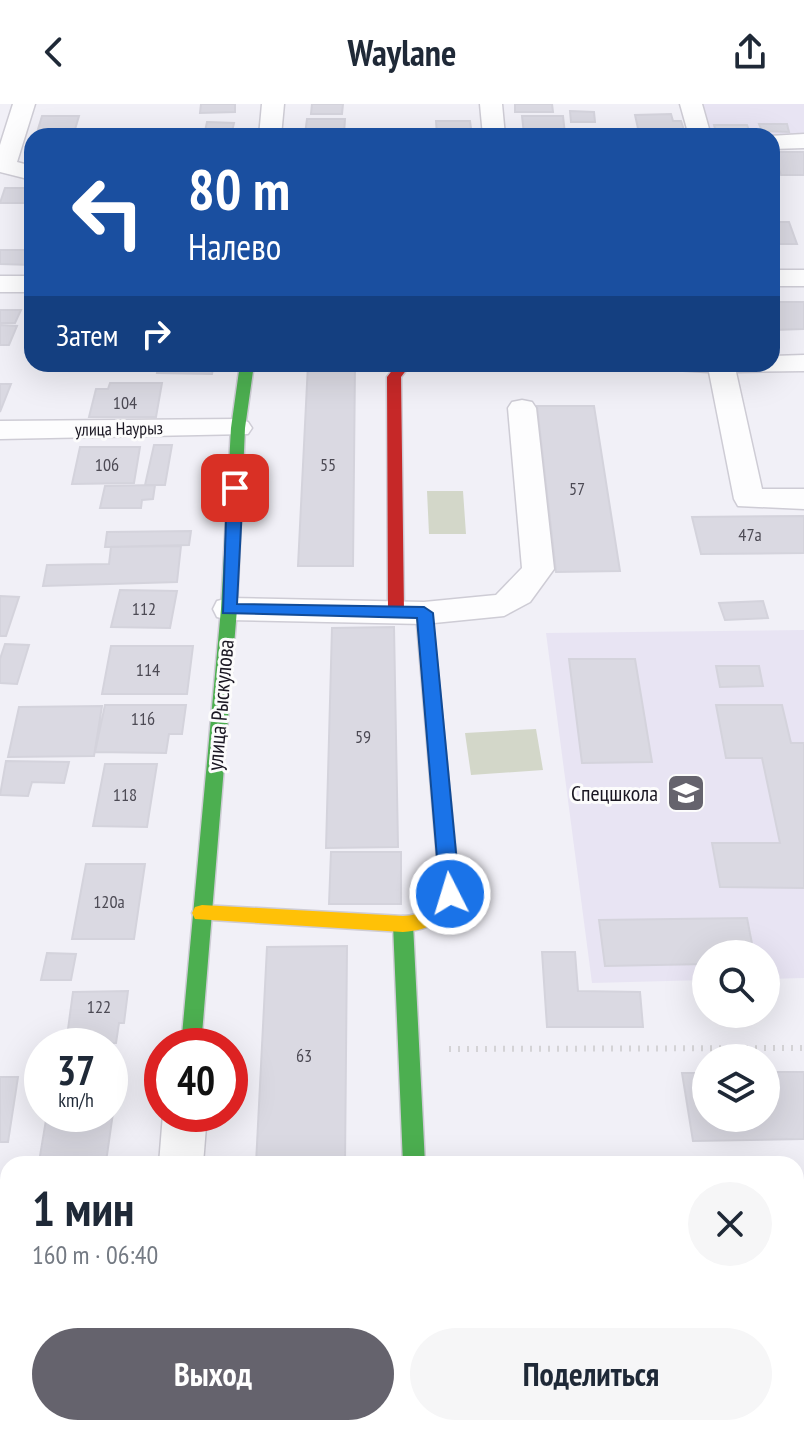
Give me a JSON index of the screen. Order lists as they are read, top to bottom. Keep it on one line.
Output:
{"streets":{"street":["улица Наурыз","улица Рыскулова"]},"crossings":[["улица Наурыз","улица Рыскулова"]],"places":{"school or university":["Спецшкола"]},"house_numbers":["104","106","55","57","47а","112","114","116","59","118","120а","122","63"],"page":{"header":"Waylane","turn":["80 m","Налево"],"then":"Затем","speed":"37 km/h","limit":"40","heading":["1 мин","160 m · 06:40"],"buttons":["Выход","Поделиться"]}}
